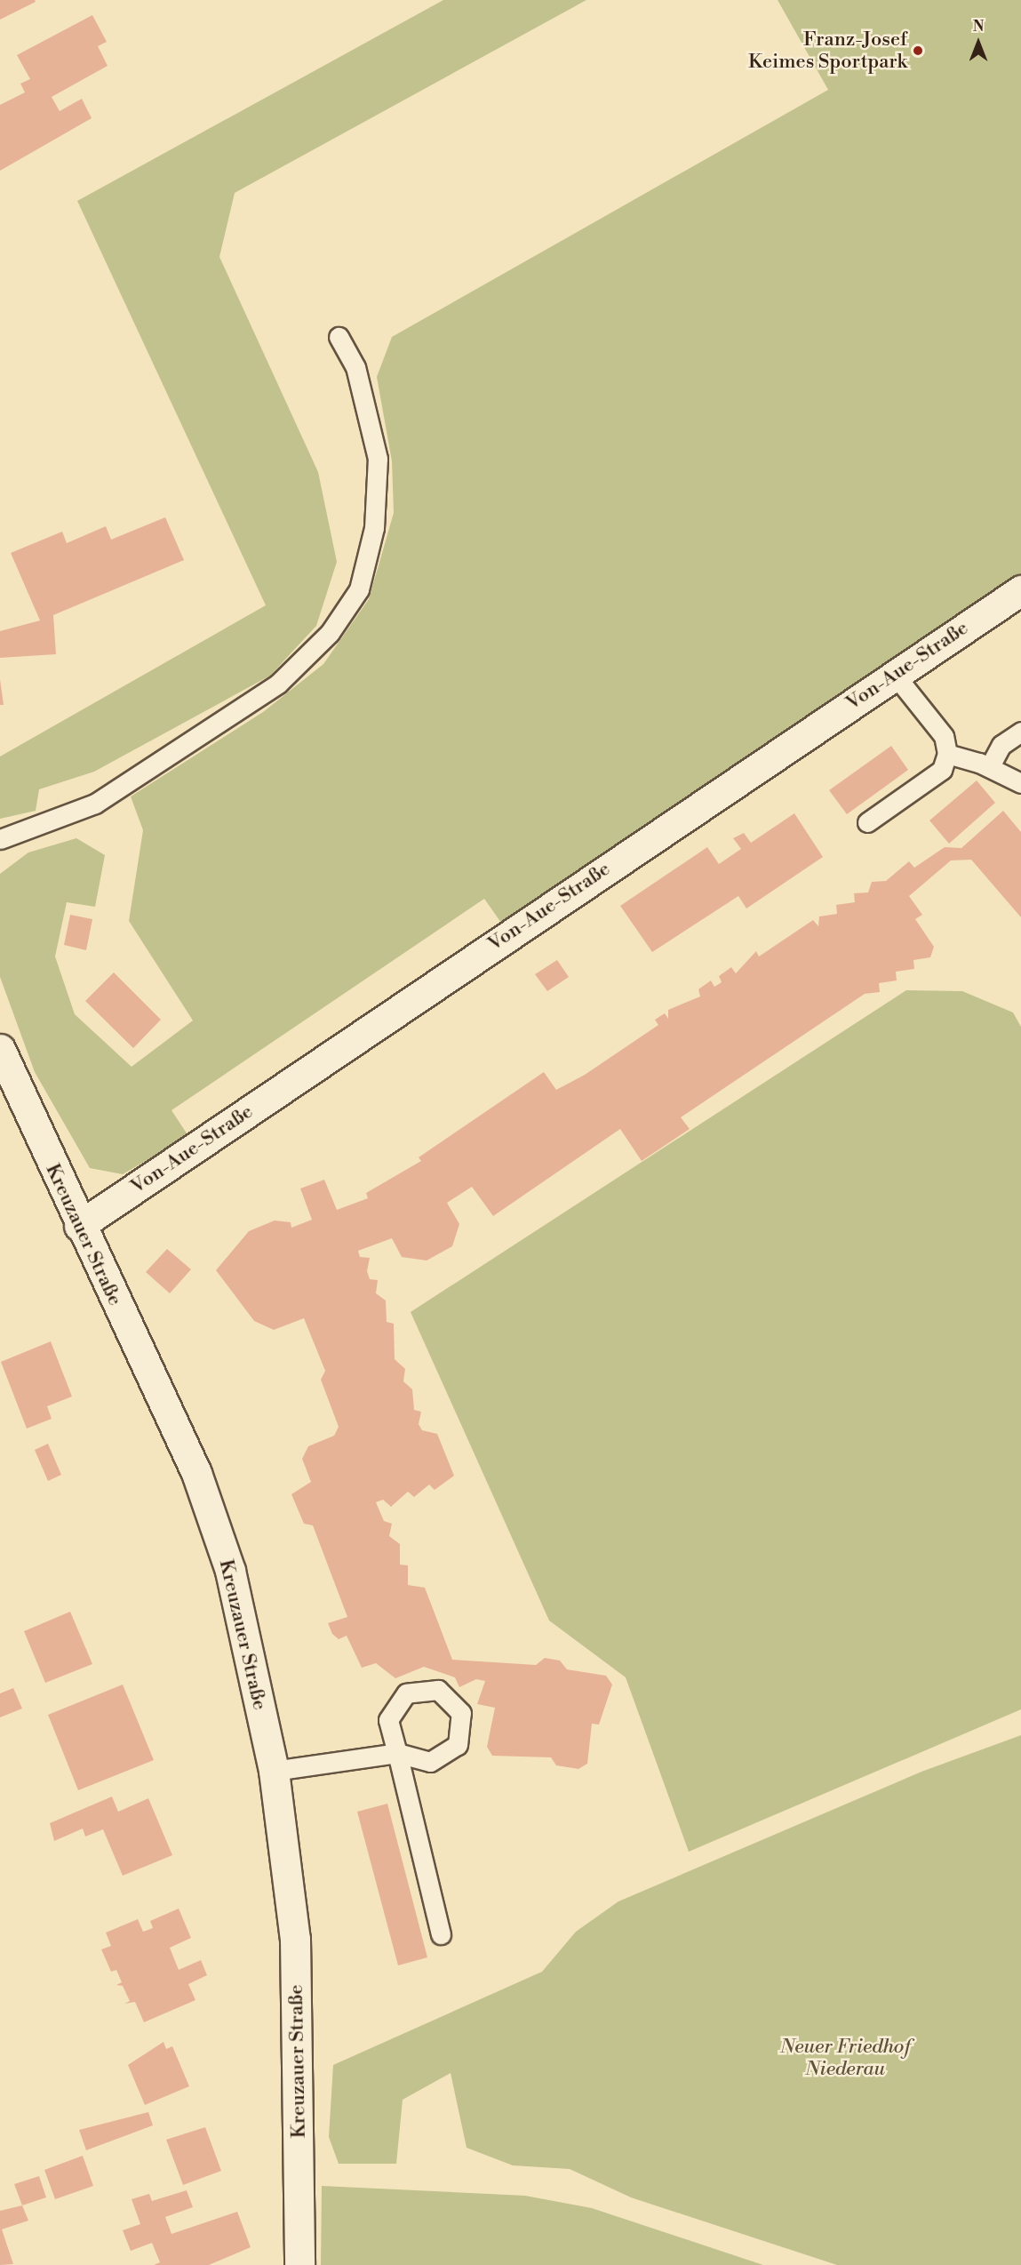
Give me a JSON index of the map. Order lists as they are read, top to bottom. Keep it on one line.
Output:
{"streets":{"main road":["Von-Aue-Straße","Kreuzauer Straße"]},"crossings":[["Von-Aue-Straße","Kreuzauer Straße"]],"parks":["Neuer Friedhof Niederau"],"places":["Franz-Josef Keimes Sportpark"],"north":"top"}
